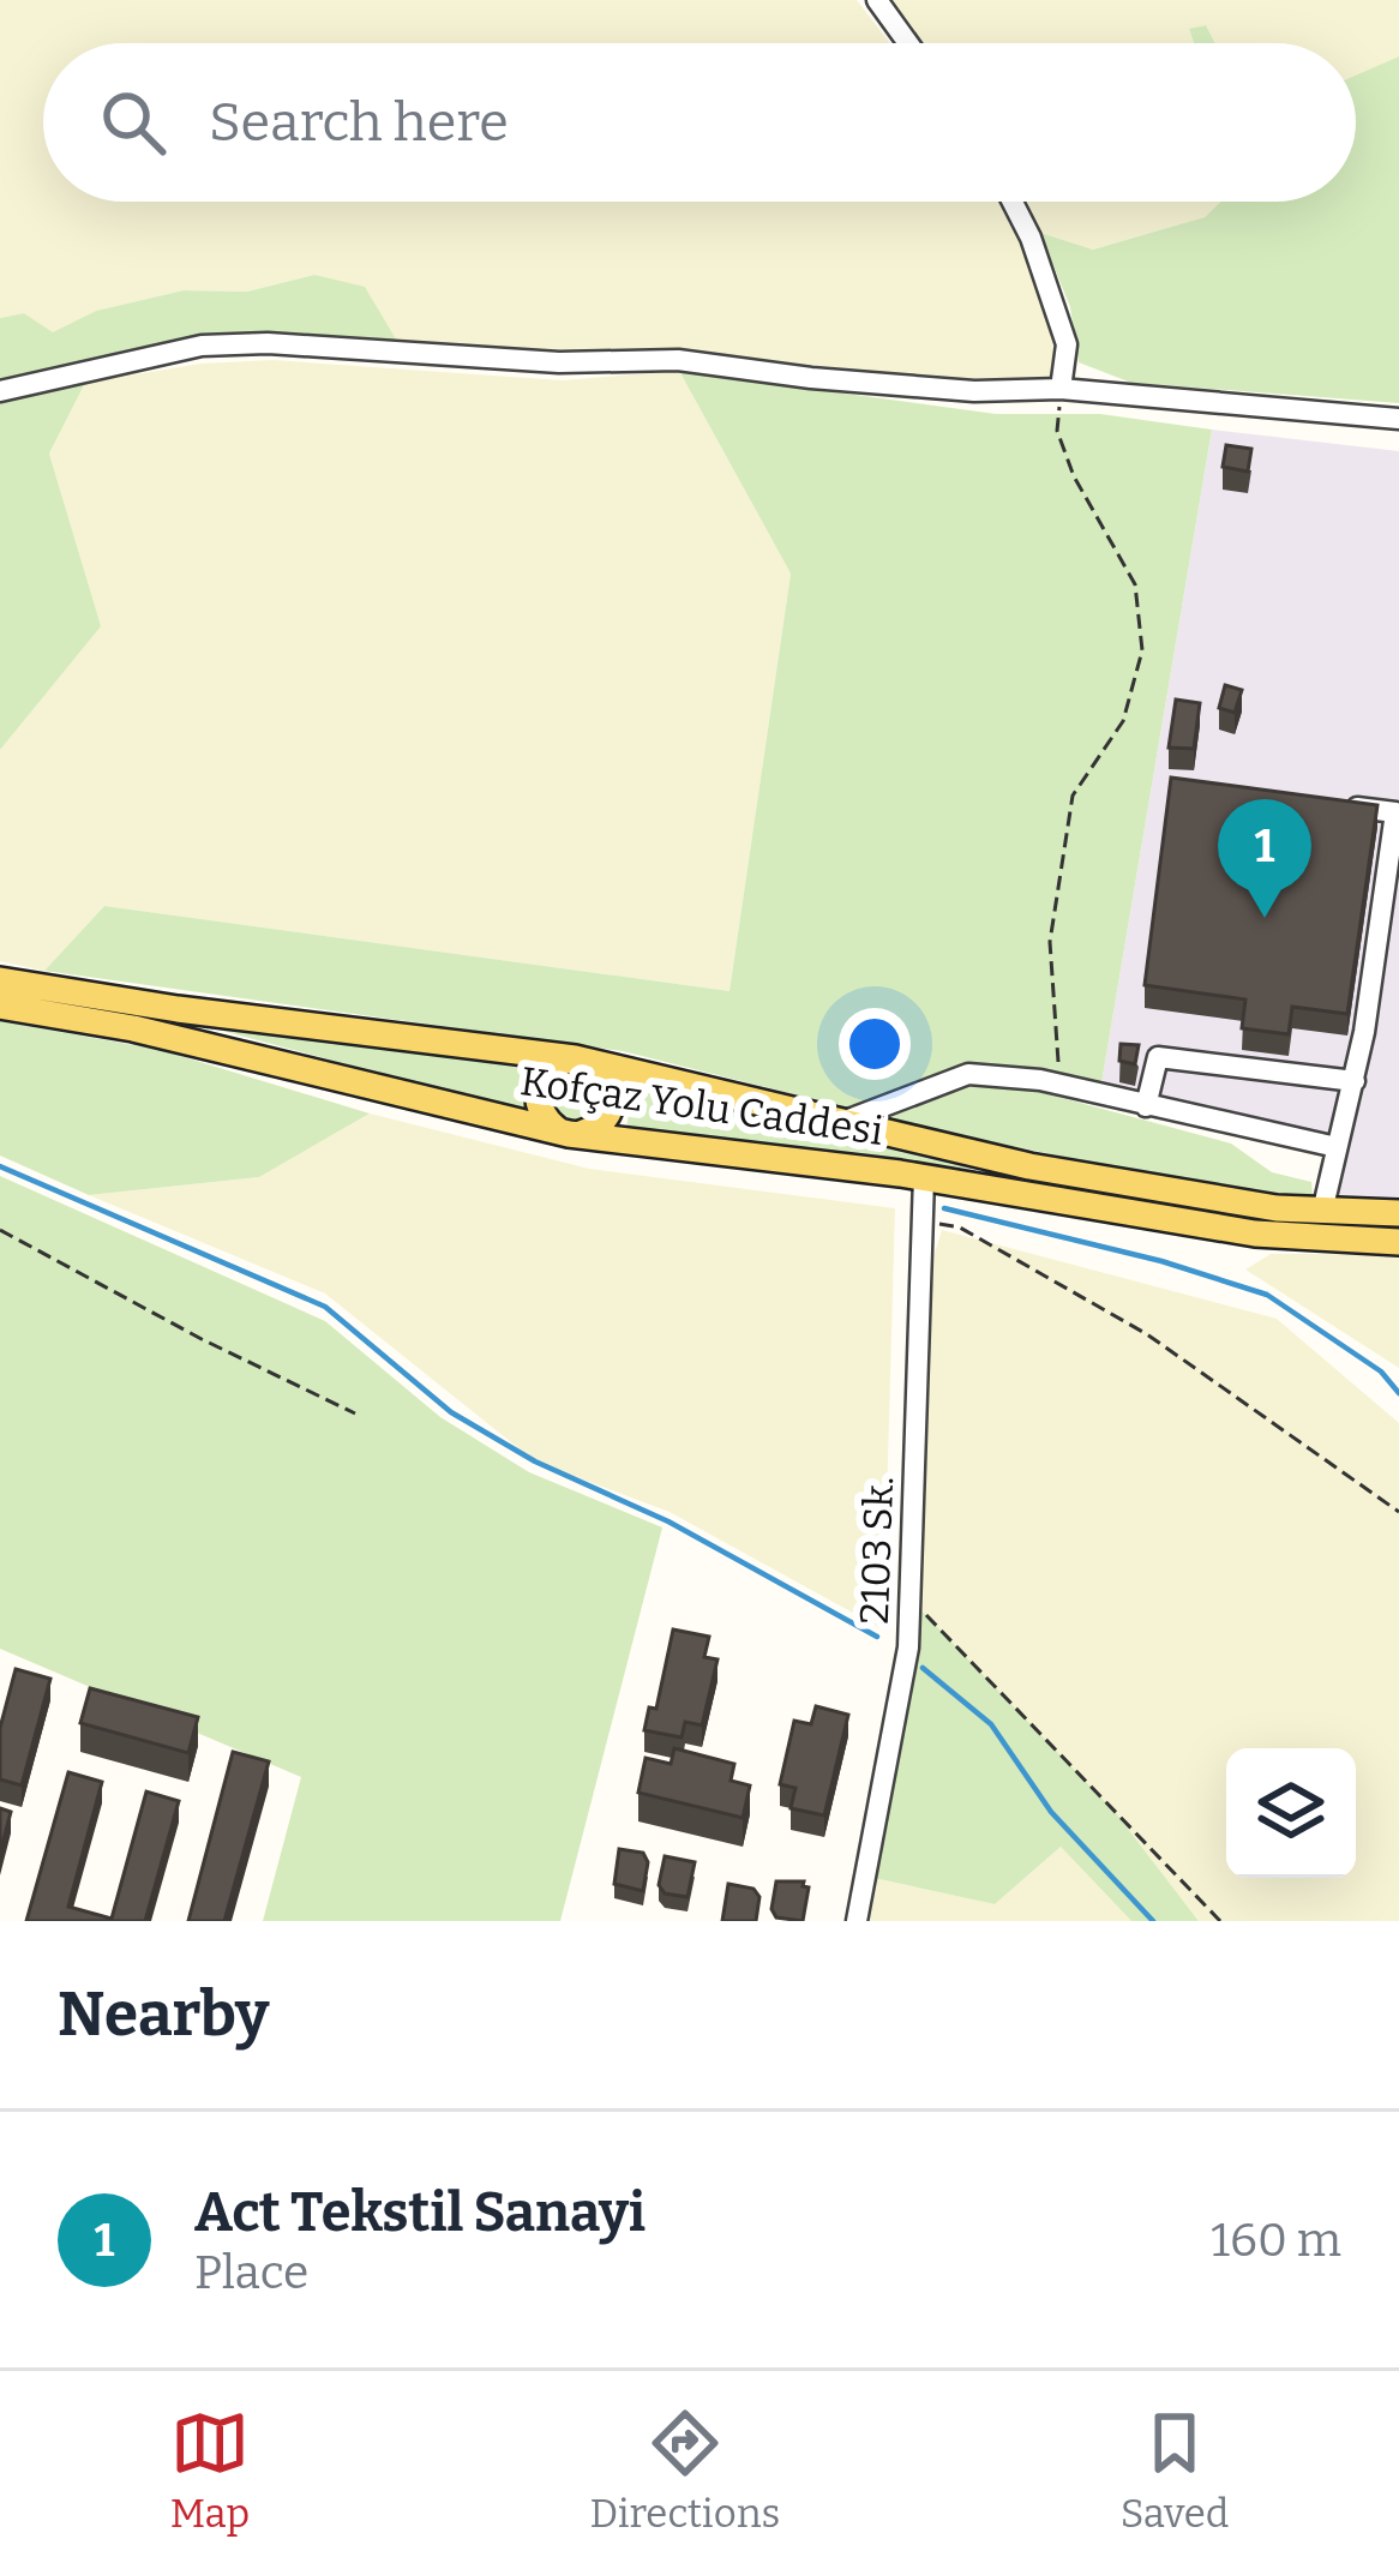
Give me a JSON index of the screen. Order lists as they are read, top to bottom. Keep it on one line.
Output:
{"streets":{"main road":["Kofçaz Yolu Caddesi"],"street":["2103 Sk."]},"crossings":[["Kofçaz Yolu Caddesi","2103 Sk."]],"page":{"search":"Search here","pins":"1","heading":"Nearby","list":[{"mark":"1","name":"Act Tekstil Sanayi","note":"Place","value":"160 m"}],"nav":["Map","Directions","Saved"]}}
